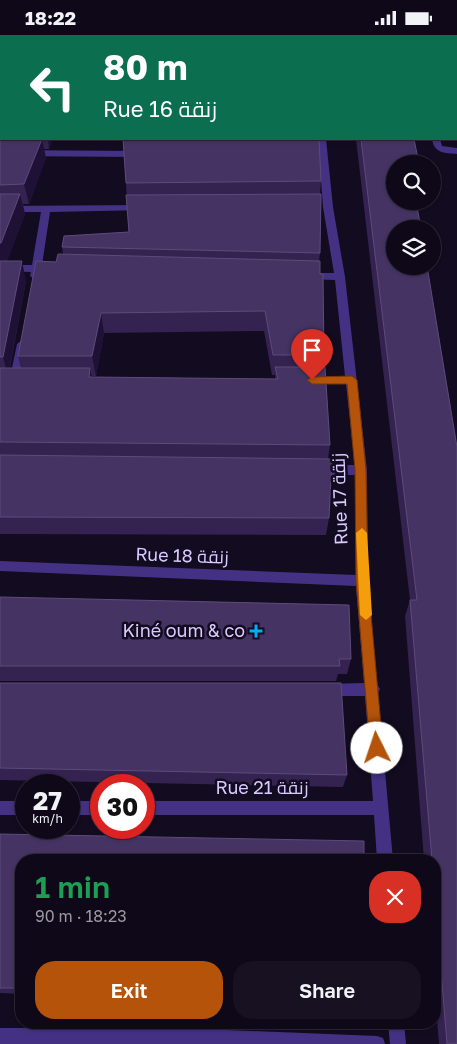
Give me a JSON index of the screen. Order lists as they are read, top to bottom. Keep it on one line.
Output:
{"streets":{"street":["Rue 17 زنقة","Rue 18 زنقة","Rue 21 زنقة"]},"crossings":[["Rue 17 زنقة","Rue 18 زنقة"],["Rue 17 زنقة","Rue 21 زنقة"]],"places":{"health":["Kiné oum & co"]},"page":{"status":"18:22","turn":["80 m","Rue 16 زنقة"],"speed":"27 km/h","limit":"30","heading":["1 min","90 m · 18:23"],"buttons":["Exit","Share"]}}
